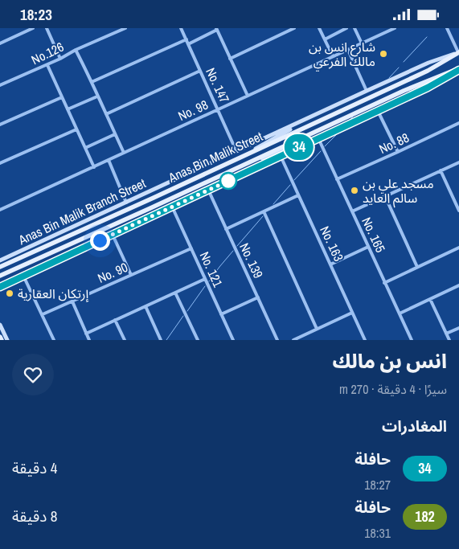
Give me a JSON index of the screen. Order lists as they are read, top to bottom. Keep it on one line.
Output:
{"streets":{"main road":["Anas Bin Malik Street"],"street":["No.126","No. 147","No. 98","No. 88","Anas Bin Malik Branch Street","No. 165","No. 163","No. 139","No. 121","No. 90"]},"crossings":[["No. 147","No. 98"],["No. 147","Anas Bin Malik Branch Street"],["No. 88","No. 165"],["Anas Bin Malik Street","Anas Bin Malik Branch Street"],["No. 121","No. 90"]],"places":["شارع انس بن مالك الفرعي","مسجد علي بن سالم العايد","إرتكان العقارية"],"lines":["bus line 34"],"page":{"status":"18:23","on_map":"34","heading":[["انس بن مالك","سيرًا · 4 دقيقة · 270 m"],"المغادرات"],"list":[{"mark":"34","name":"حافلة","note":"18:27","value":"4 دقيقة"},{"mark":"182","name":"حافلة","note":"18:31","value":"8 دقيقة"}]}}
